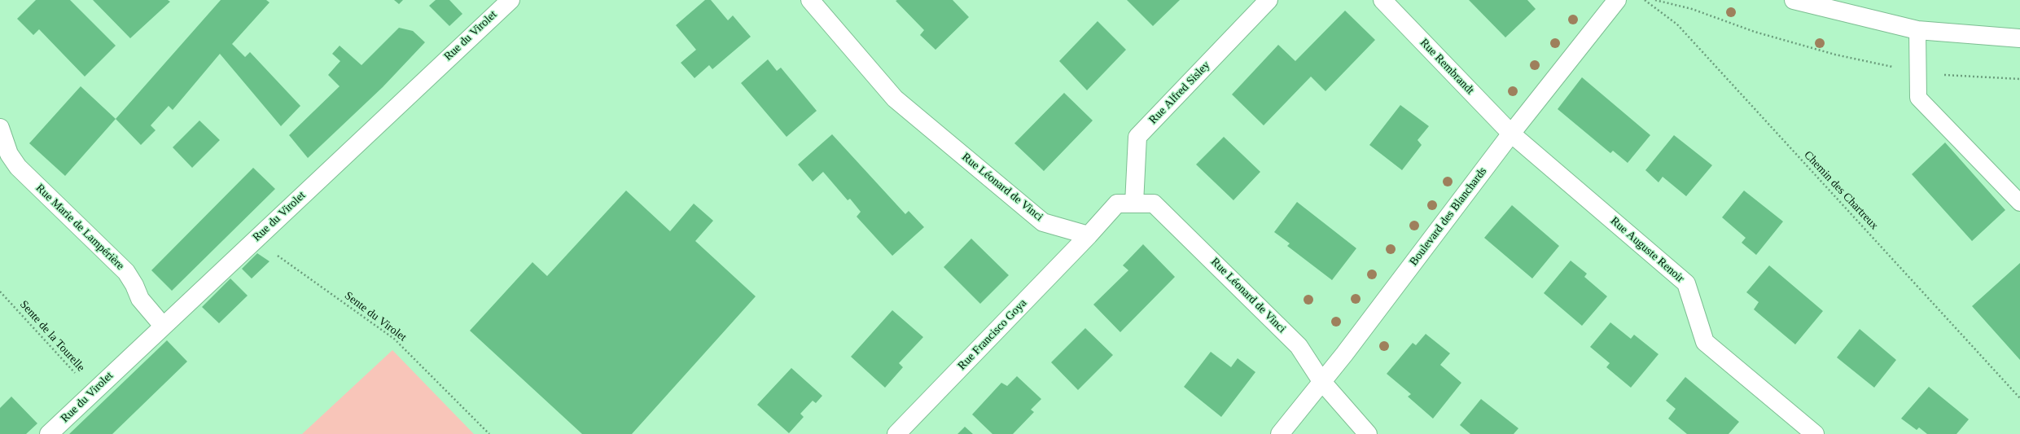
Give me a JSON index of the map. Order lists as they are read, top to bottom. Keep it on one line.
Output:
{"streets":{"street":["Rue du Virolet","Rue Rembrandt","Rue Alfred Sisley","Rue Léonard de Vinci","Boulevard des Blanchards","Rue Marie de Lampérière","Rue Auguste Renoir","Rue Francisco Goya"],"path":["Chemin des Chartreux","Sente du Virolet","Sente de la Tourelle"]},"crossings":[["Rue du Virolet","Rue Marie de Lampérière"],["Rue du Virolet","Sente du Virolet"],["Rue du Virolet","Sente de la Tourelle"],["Rue Rembrandt","Boulevard des Blanchards"],["Rue Rembrandt","Rue Auguste Renoir"],["Rue Alfred Sisley","Rue Léonard de Vinci"],["Rue Léonard de Vinci","Boulevard des Blanchards"],["Rue Léonard de Vinci","Rue Francisco Goya"],["Boulevard des Blanchards","Rue Auguste Renoir"]]}
